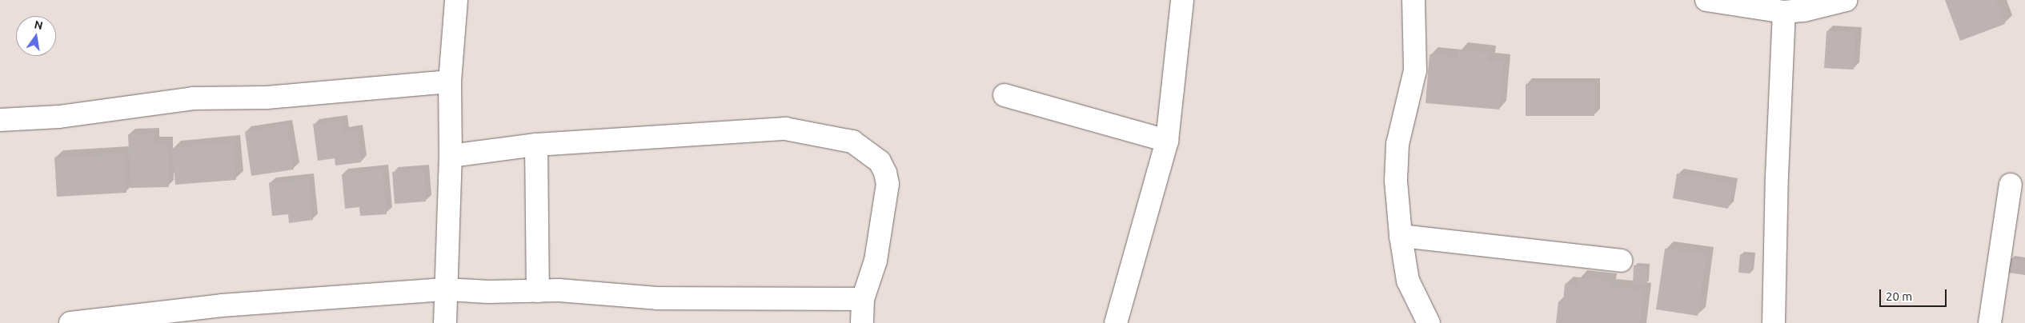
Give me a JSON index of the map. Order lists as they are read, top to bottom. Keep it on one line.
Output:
{"scale_bar":"20 m","north":"top"}
